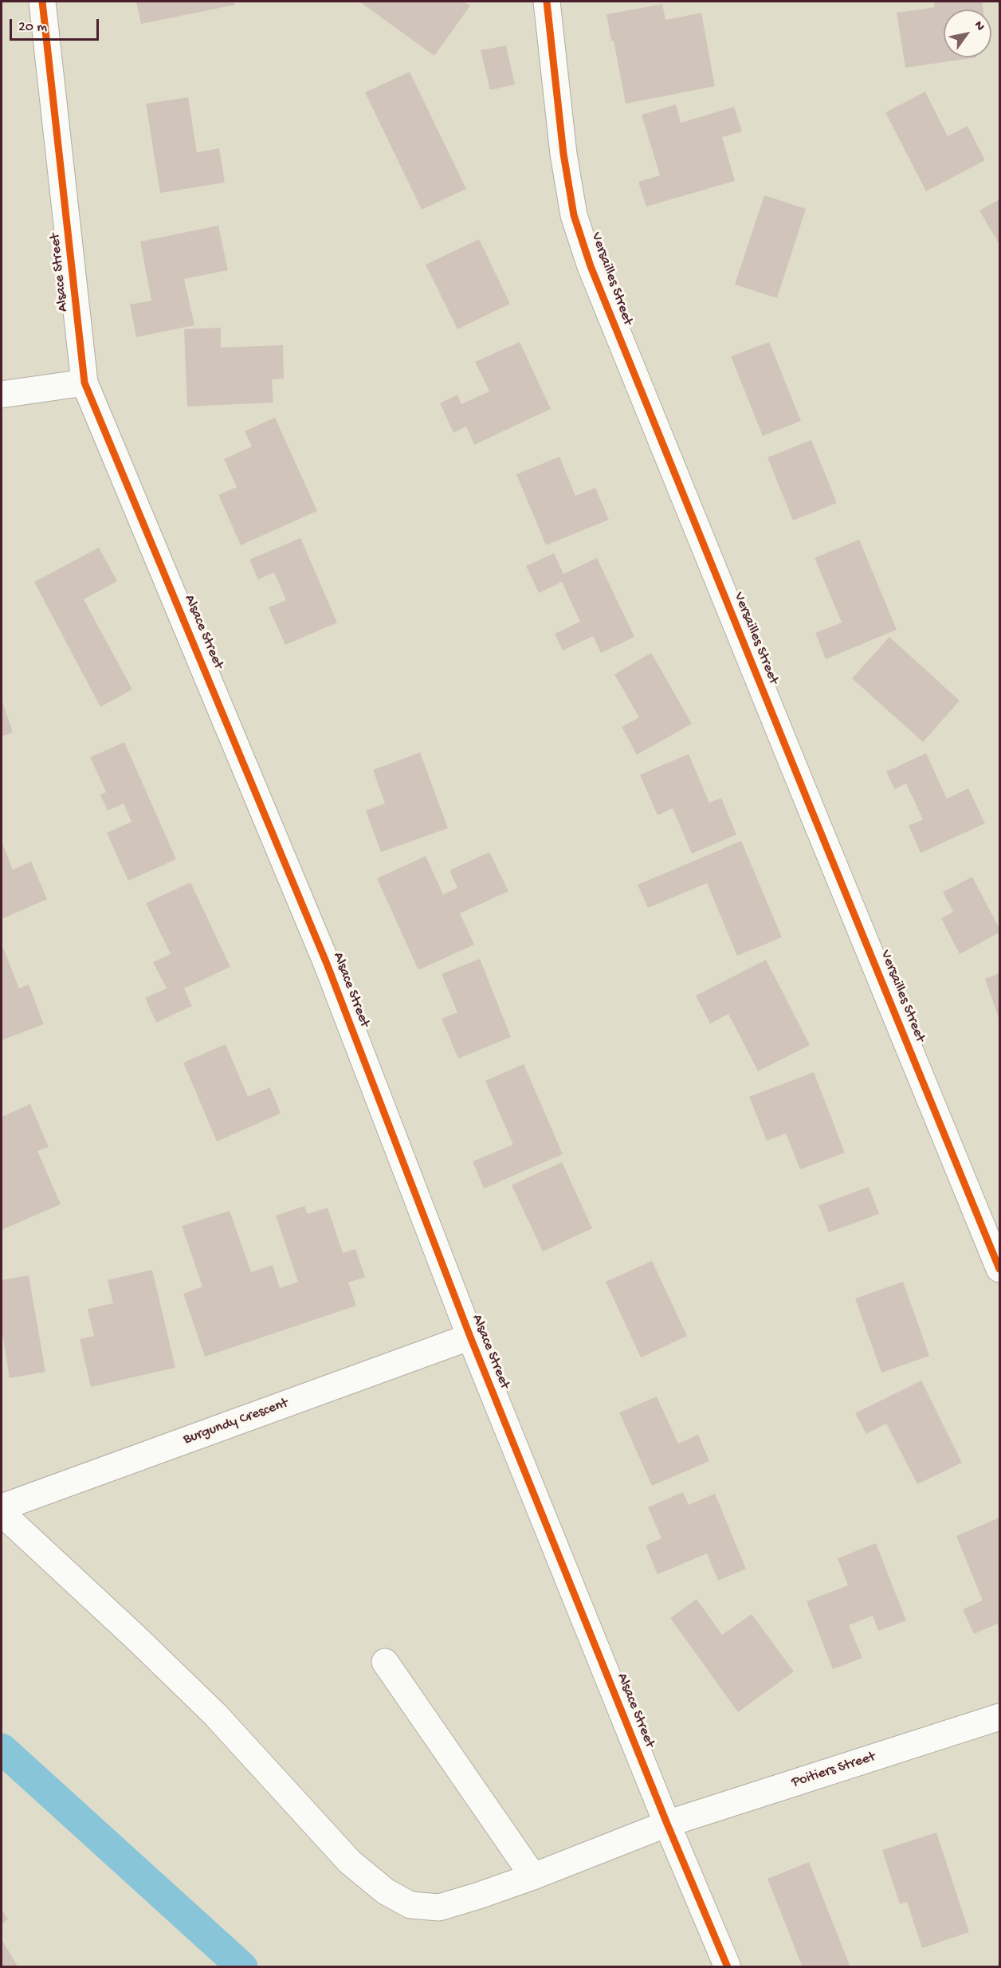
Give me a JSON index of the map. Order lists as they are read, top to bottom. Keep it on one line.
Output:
{"streets":{"street":["Alsace Street","Versailles Street","Burgundy Crescent","Poitiers Street"]},"crossings":[["Alsace Street","Burgundy Crescent"],["Alsace Street","Poitiers Street"]],"scale_bar":"20 m","north":"top right"}
